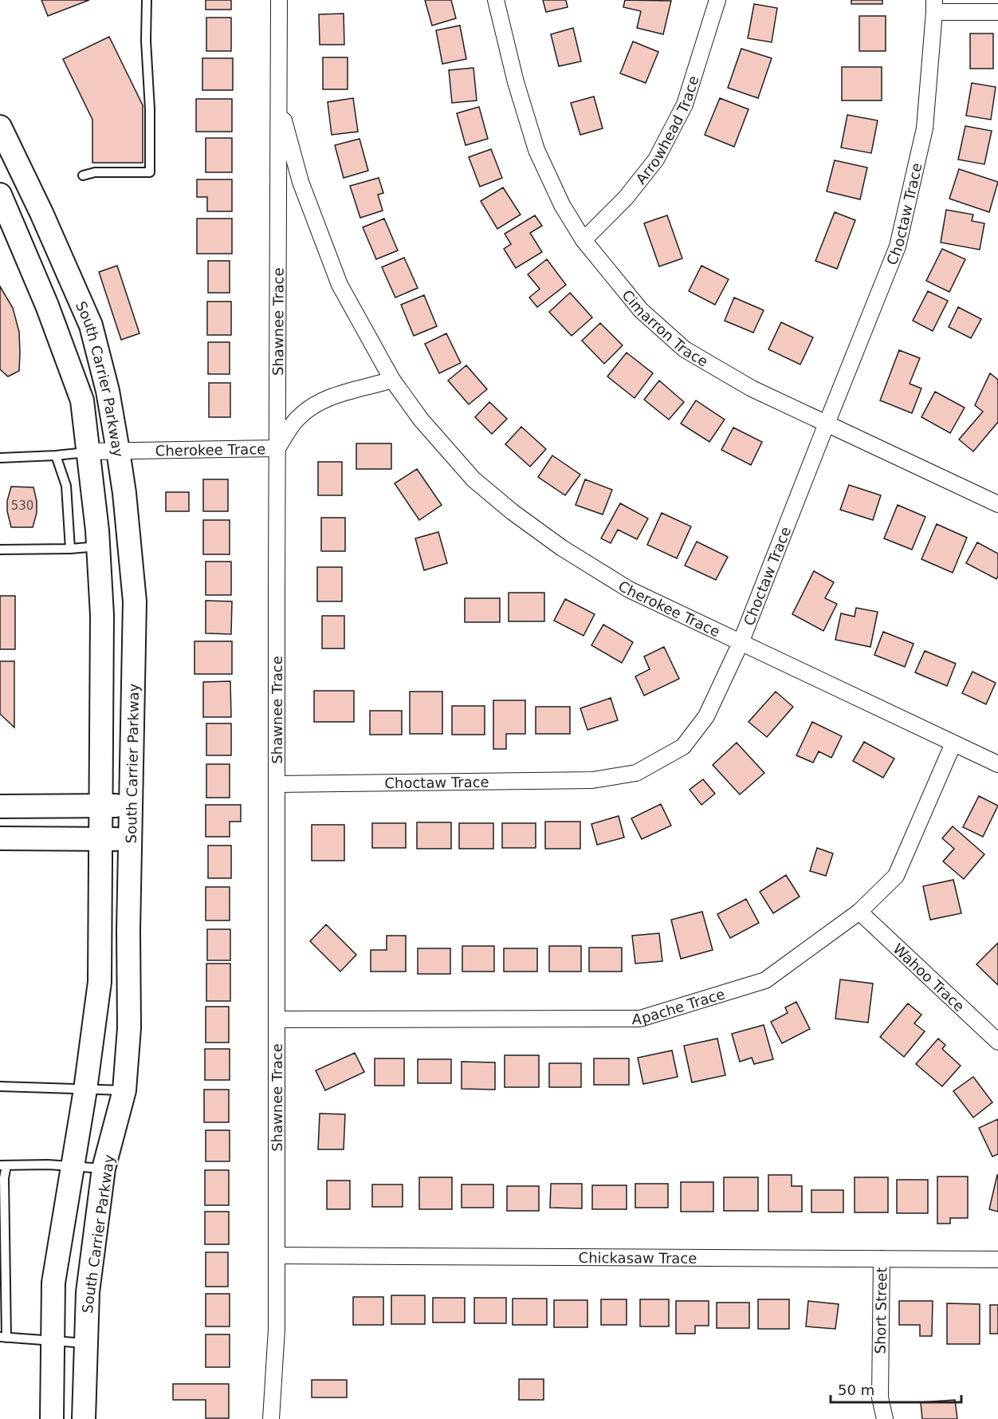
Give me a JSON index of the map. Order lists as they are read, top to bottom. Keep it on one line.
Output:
{"streets":{"main road":["South Carrier Parkway"],"street":["Arrowhead Trace","Choctaw Trace","Shawnee Trace","Cimarron Trace","Cherokee Trace","Wahoo Trace","Apache Trace","Chickasaw Trace","Short Street"]},"crossings":[["Arrowhead Trace","Cimarron Trace"],["Choctaw Trace","Shawnee Trace"],["Choctaw Trace","Cimarron Trace"],["Choctaw Trace","Cherokee Trace"],["Shawnee Trace","Cherokee Trace"],["Shawnee Trace","Apache Trace"],["Shawnee Trace","Chickasaw Trace"],["South Carrier Parkway","Cherokee Trace"],["Cherokee Trace","Apache Trace"],["Wahoo Trace","Apache Trace"],["Chickasaw Trace","Short Street"]],"house_numbers":["530"],"scale_bar":"50 m"}
